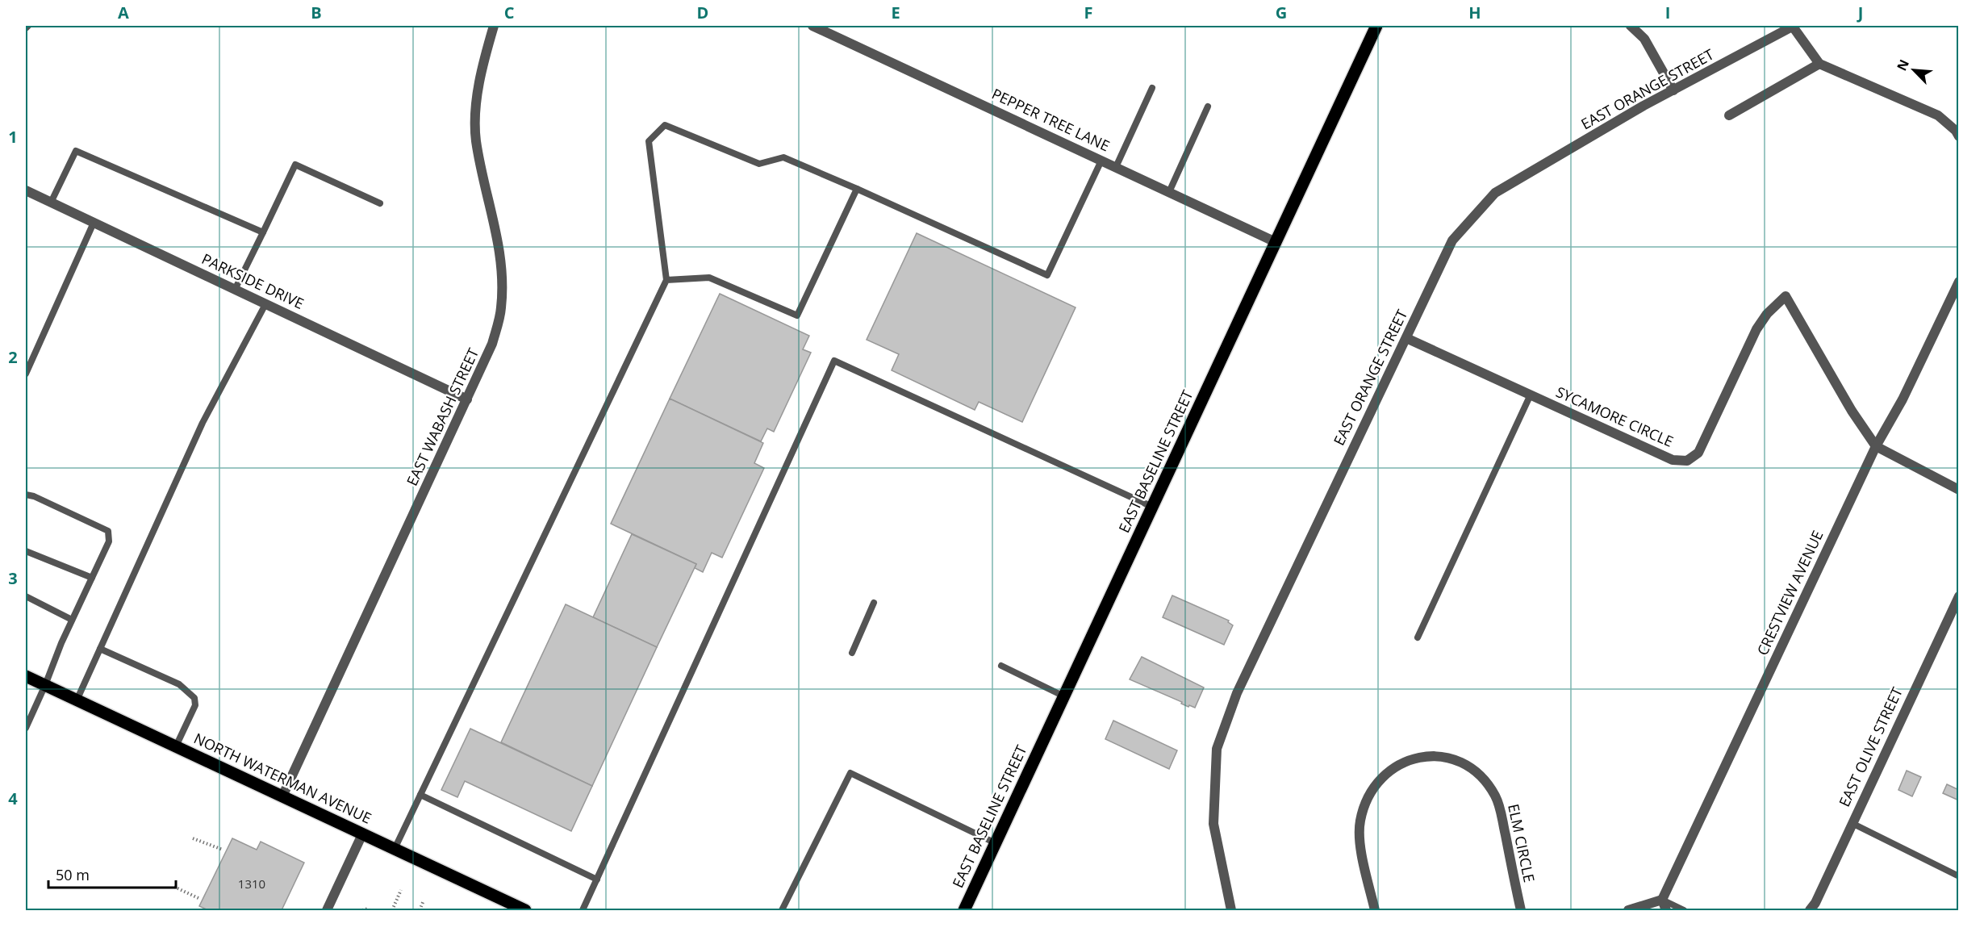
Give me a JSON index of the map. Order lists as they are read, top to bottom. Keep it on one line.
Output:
{"streets":{"main road":["EAST BASELINE STREET","NORTH WATERMAN AVENUE"],"street":["EAST ORANGE STREET","PEPPER TREE LANE","PARKSIDE DRIVE","EAST WABASH STREET","SYCAMORE CIRCLE","CRESTVIEW AVENUE","EAST OLIVE STREET","ELM CIRCLE"]},"crossings":[["EAST ORANGE STREET","SYCAMORE CIRCLE"],["PEPPER TREE LANE","EAST BASELINE STREET"],["PARKSIDE DRIVE","EAST WABASH STREET"],["EAST WABASH STREET","NORTH WATERMAN AVENUE"],["SYCAMORE CIRCLE","CRESTVIEW AVENUE"]],"house_numbers":["1310"],"scale_bar":"50 m","north":"top left","grid":{"columns":["A","B","C","D","E","F","G","H","I","J"],"rows":["1","2","3","4"]}}
